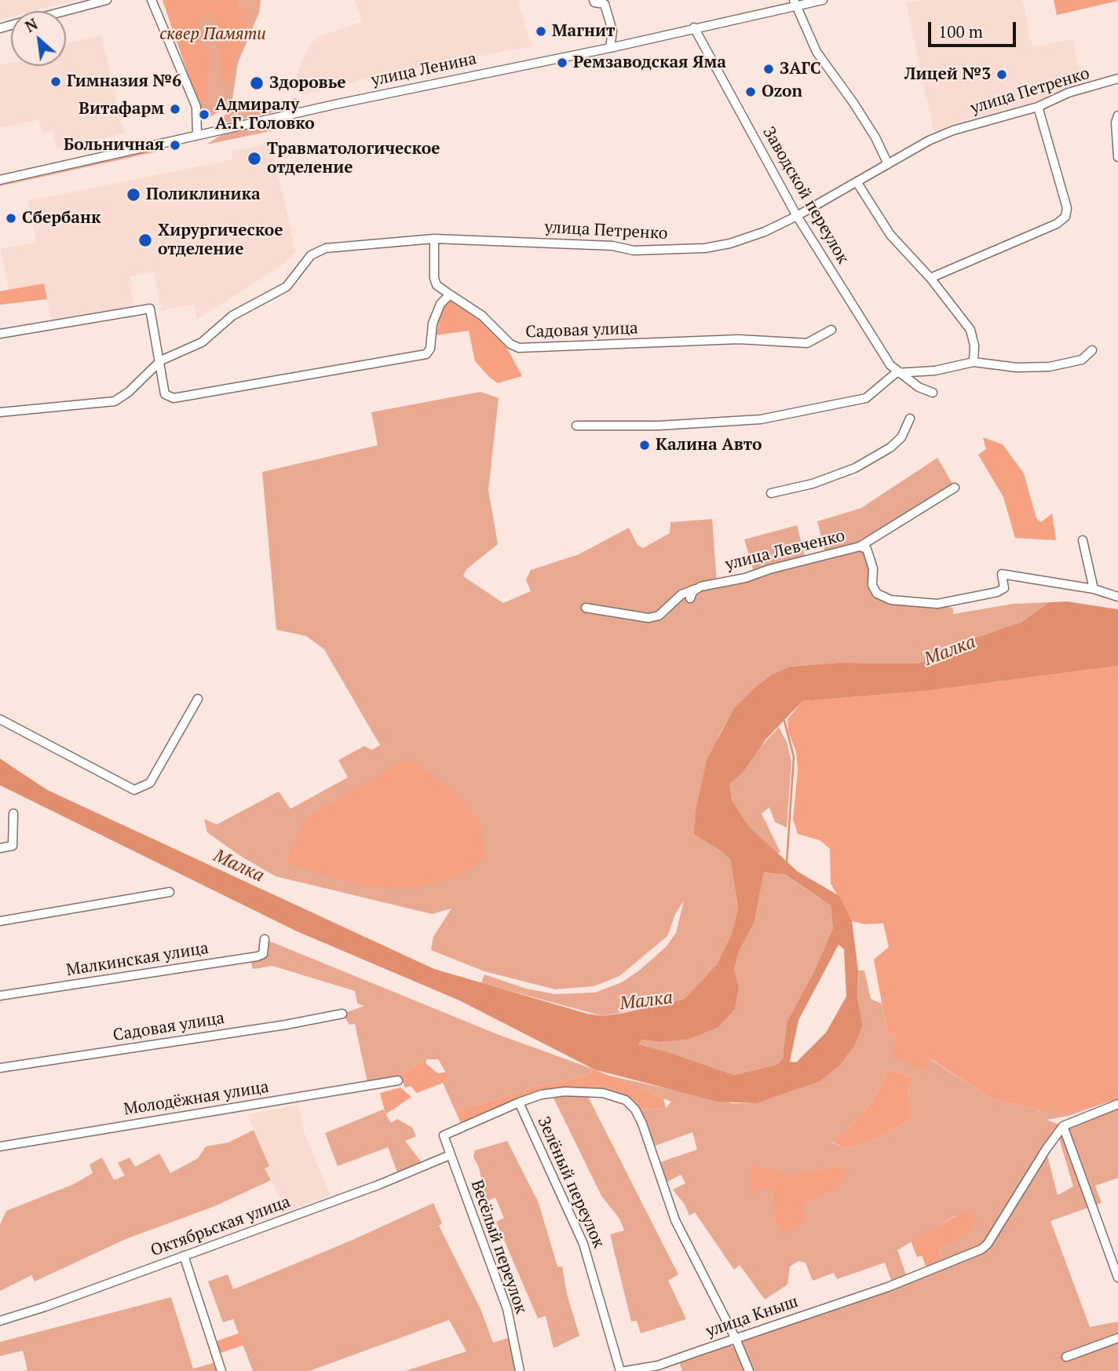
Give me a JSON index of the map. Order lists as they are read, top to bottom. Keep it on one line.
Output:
{"streets":{"street":["улица Ленина","улица Петренко","Заводской переулок","Садовая улица","улица Левченко","Малкинская улица","Молодёжная улица","Зелёный переулок","Октябрьская улица","Весёлый переулок","улица Кныш"]},"crossings":[["улица Ленина","Заводской переулок"],["улица Петренко","Заводской переулок"],["улица Петренко","Садовая улица"],["Зелёный переулок","Весёлый переулок"],["Октябрьская улица","Весёлый переулок"]],"water":["Малка"],"parks":["сквер Памяти"],"places":["Магнит","Ремзаводская Яма","ЗАГС","Лицей №3","Гимназия №6","Здоровье","Ozon","Витафарм","Адмиралу А.Г. Головко","Больничная","Травматологическое отделение","Поликлиника","Сбербанк","Хирургическое отделение","Калина Авто"],"scale_bar":"100 m","north":"top left"}
